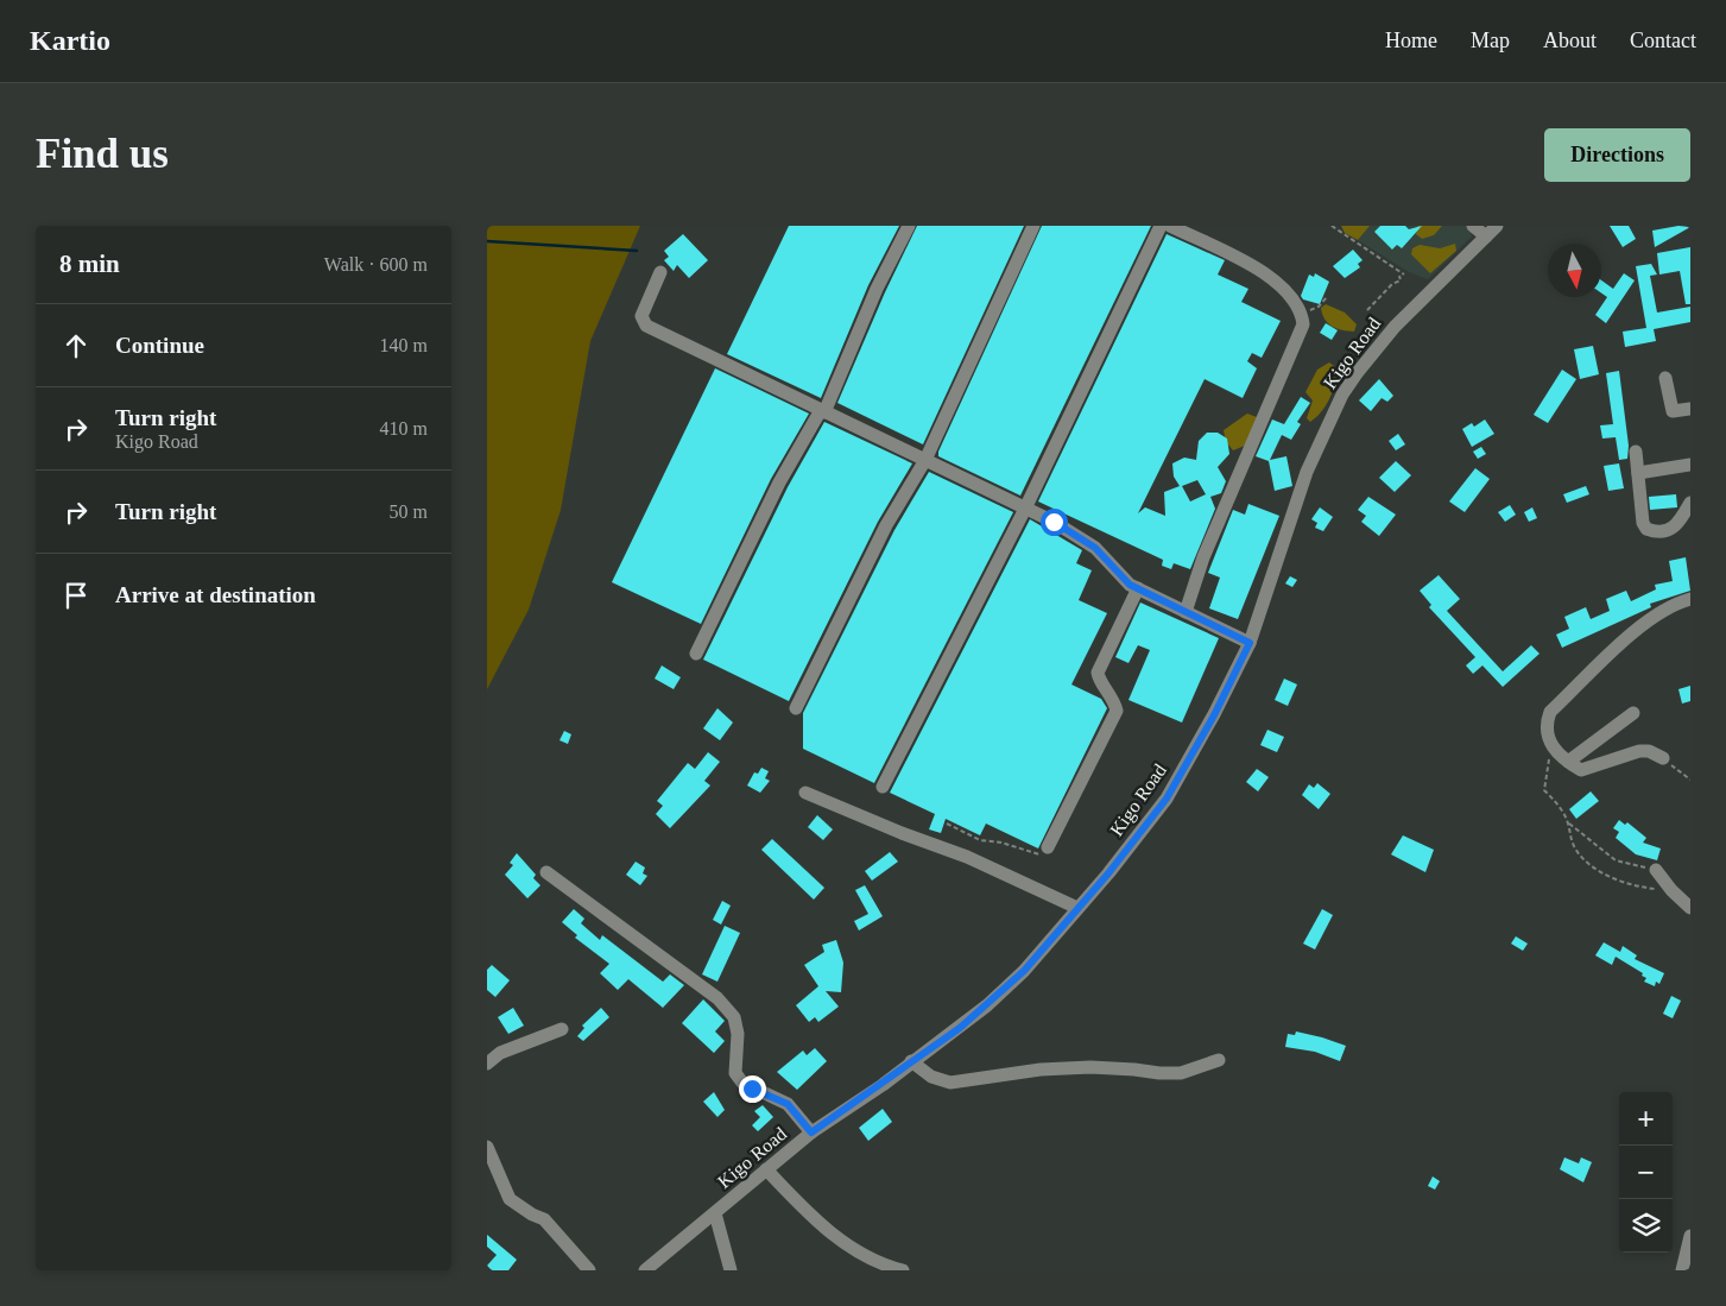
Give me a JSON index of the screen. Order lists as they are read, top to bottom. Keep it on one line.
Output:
{"streets":{"street":["Kigo Road"]},"north":"bottom","page":{"header":"Kartio","nav":["Home","Map","About","Contact"],"buttons":"Directions","title":"Find us","heading":["8 min","Walk · 600 m"],"list":[["Continue","140 m"],["Turn right","Kigo Road","410 m"],["Turn right","50 m"],"Arrive at destination"],"map_buttons":["+","−"]}}
